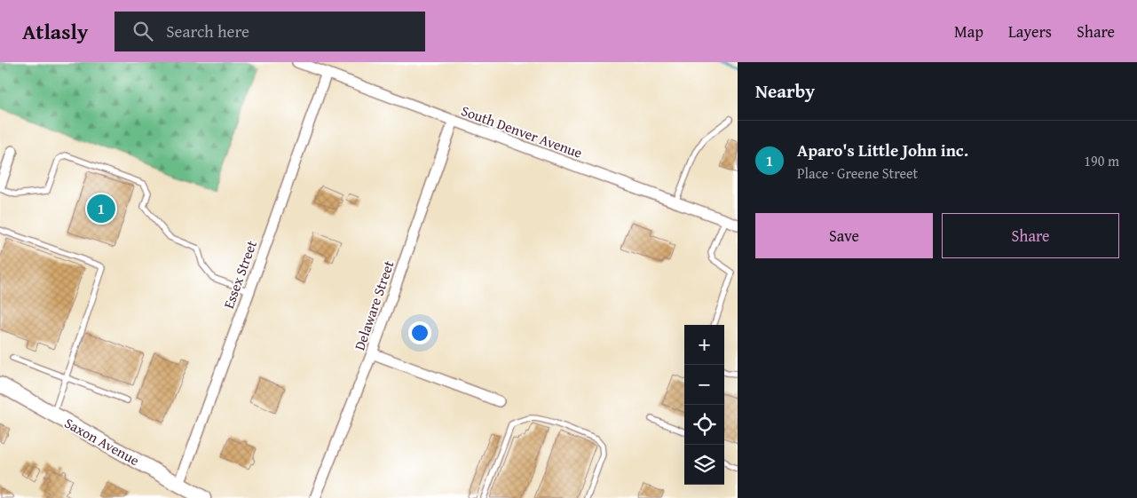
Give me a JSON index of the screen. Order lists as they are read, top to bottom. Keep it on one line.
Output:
{"streets":{"street":["South Denver Avenue","Essex Street","Delaware Street","Saxon Avenue"]},"crossings":[["South Denver Avenue","Essex Street"],["South Denver Avenue","Delaware Street"],["Essex Street","Saxon Avenue"]],"page":{"header":"Atlasly","search":"Search here","nav":["Map","Layers","Share"],"heading":"Nearby","list":[{"mark":"1","name":"Aparo's Little John inc.","note":"Place · Greene Street","value":"190 m"}],"pins":"1","buttons":["Save","Share"],"map_buttons":["+","−"]}}
